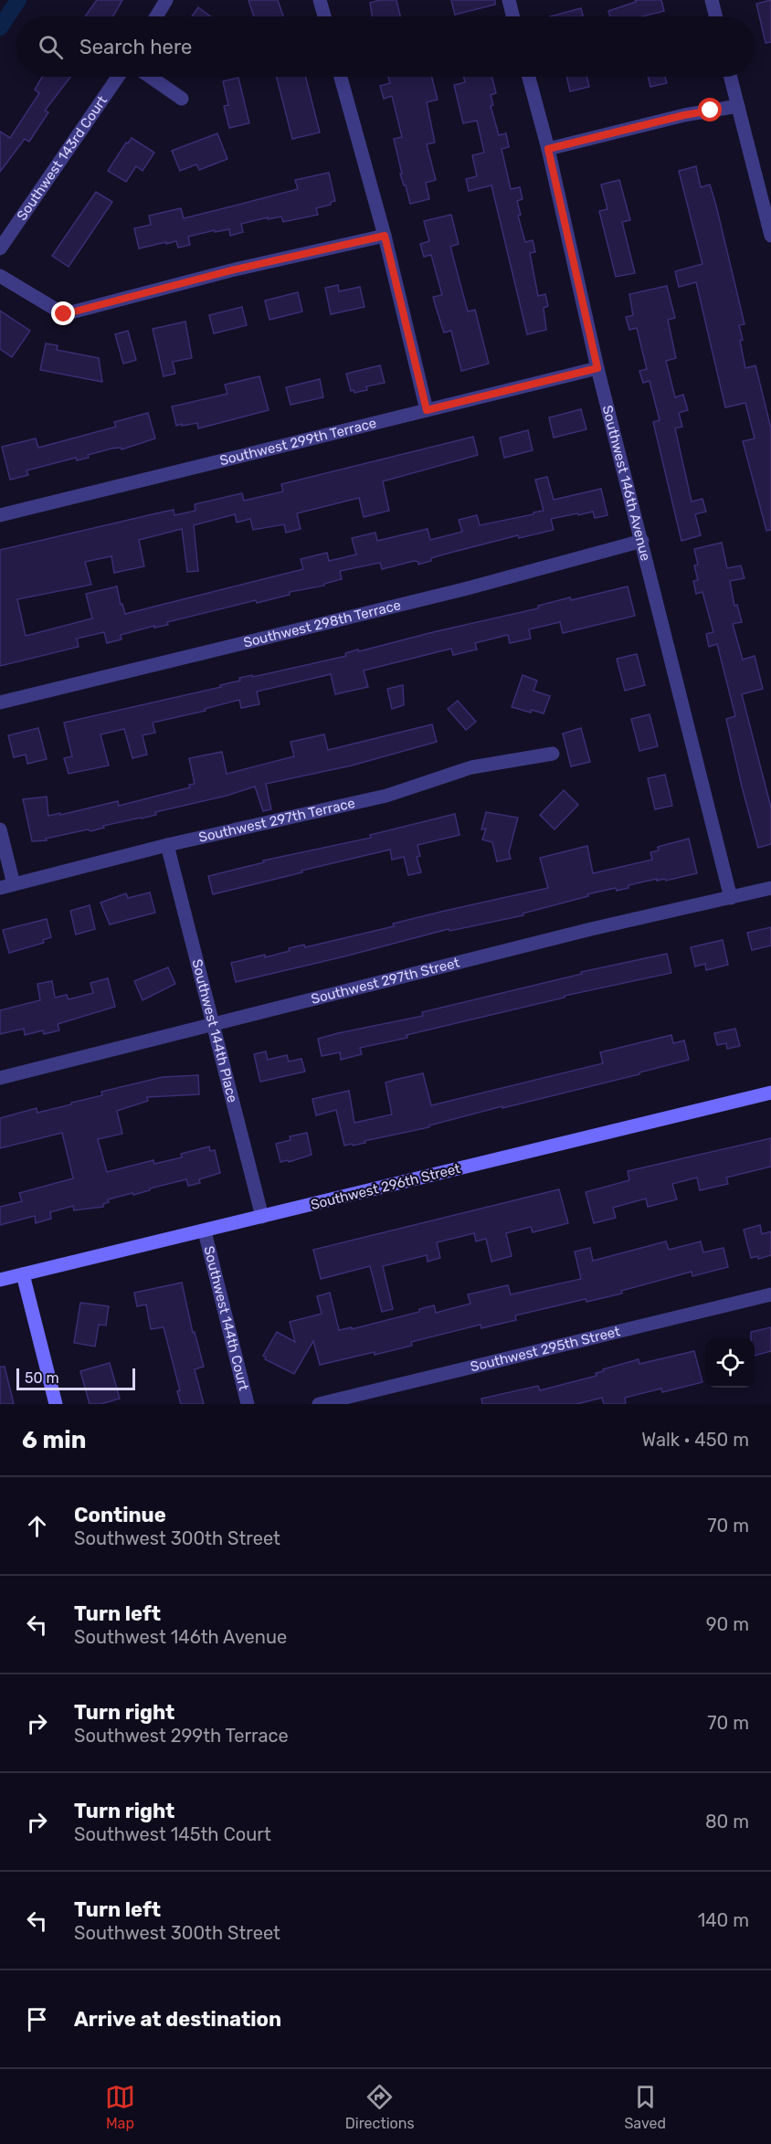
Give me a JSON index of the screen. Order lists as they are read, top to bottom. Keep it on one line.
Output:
{"streets":{"street":["Southwest 143rd Court","Southwest 299th Terrace","Southwest 146th Avenue","Southwest 298th Terrace","Southwest 297th Terrace","Southwest 297th Street","Southwest 144th Place","Southwest 296th Street","Southwest 144th Court","Southwest 295th Street"]},"crossings":[["Southwest 299th Terrace","Southwest 146th Avenue"],["Southwest 146th Avenue","Southwest 298th Terrace"],["Southwest 146th Avenue","Southwest 297th Street"],["Southwest 297th Terrace","Southwest 144th Place"],["Southwest 297th Street","Southwest 144th Place"],["Southwest 144th Place","Southwest 296th Street"],["Southwest 296th Street","Southwest 144th Court"]],"scale_bar":"50 m","page":{"search":"Search here","scale":"50 m","heading":["6 min","Walk · 450 m"],"list":[["Continue","Southwest 300th Street","70 m"],["Turn left","Southwest 146th Avenue","90 m"],["Turn right","Southwest 299th Terrace","70 m"],["Turn right","Southwest 145th Court","80 m"],["Turn left","Southwest 300th Street","140 m"],"Arrive at destination"],"nav":["Map","Directions","Saved"]}}
